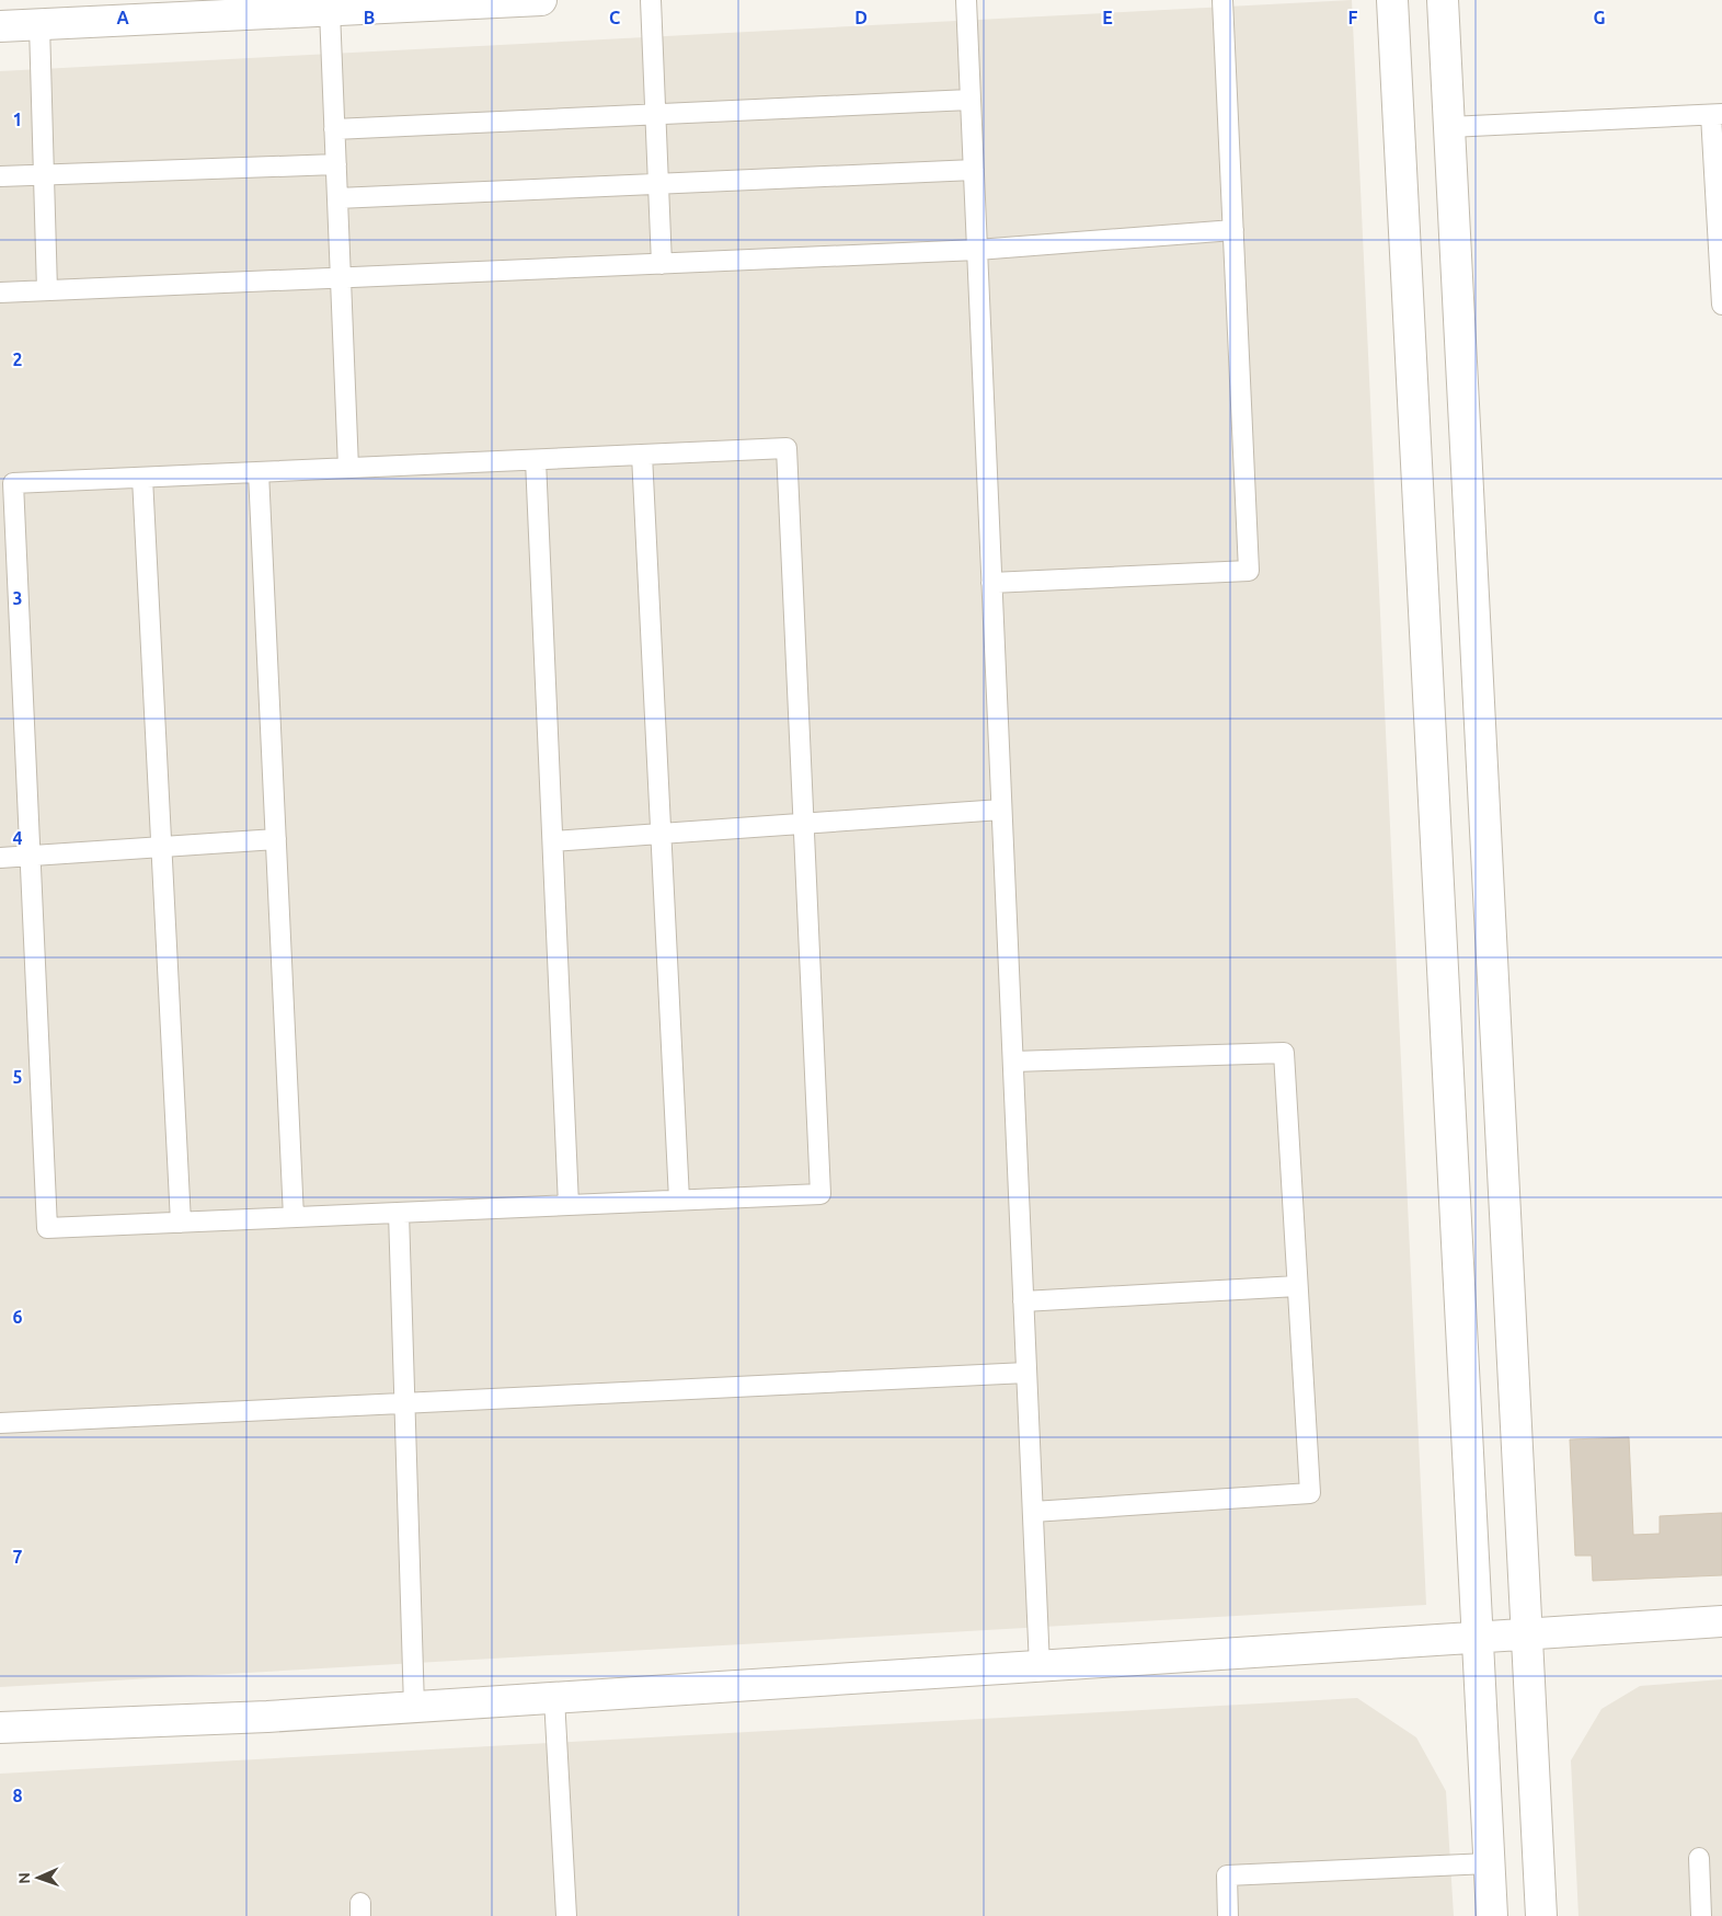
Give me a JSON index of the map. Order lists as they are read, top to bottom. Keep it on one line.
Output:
{"north":"left","grid":{"columns":["A","B","C","D","E","F","G"],"rows":["1","2","3","4","5","6","7","8"]}}
